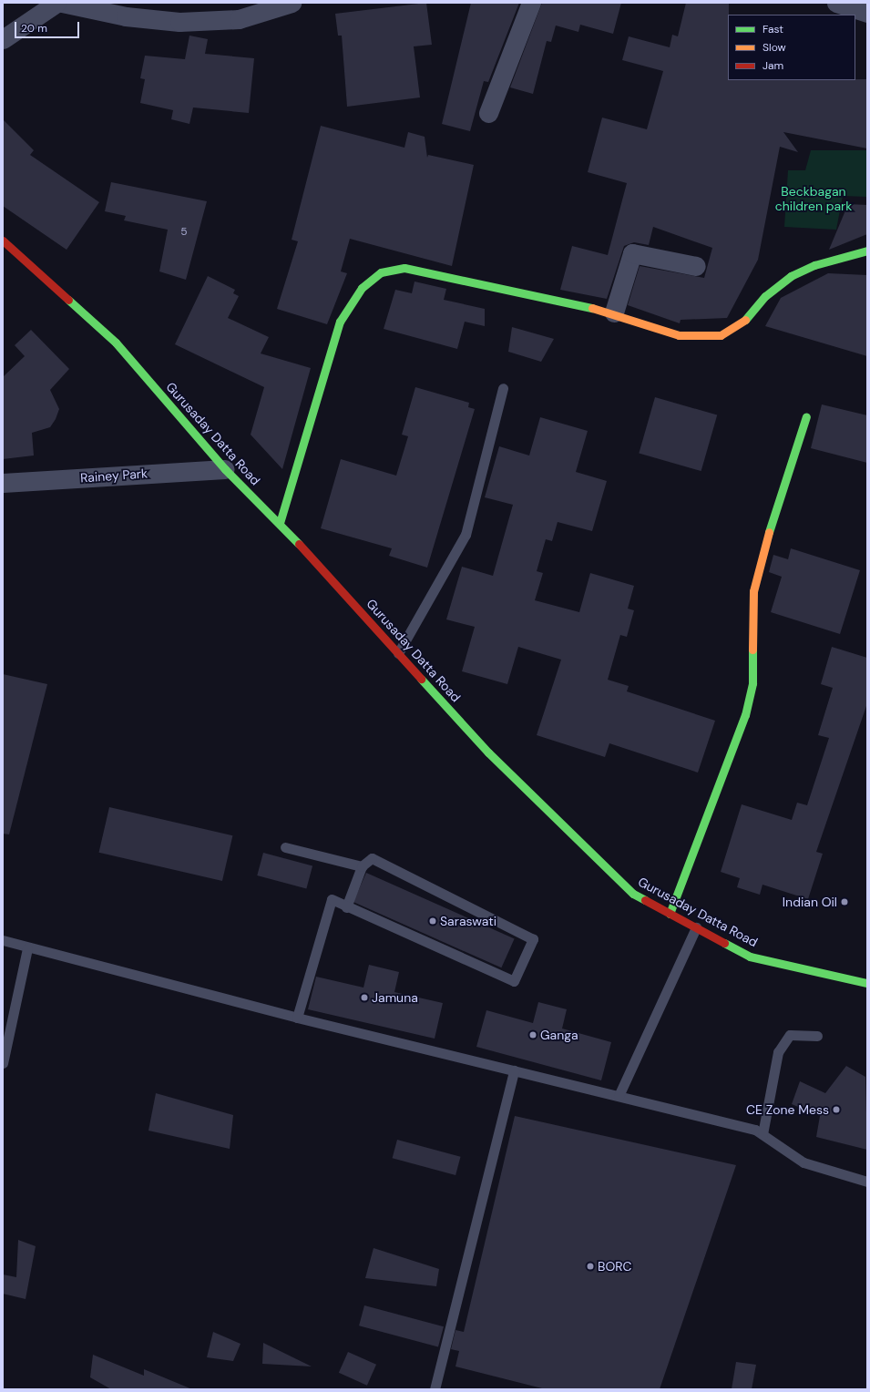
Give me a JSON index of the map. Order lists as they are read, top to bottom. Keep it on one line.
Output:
{"streets":{"street":["Gurusaday Datta Road","Rainey Park"]},"crossings":[["Gurusaday Datta Road","Rainey Park"]],"parks":["Beckbagan children park"],"places":["Indian Oil","Saraswati","Jamuna","Ganga","CE Zone Mess","BORC"],"house_numbers":["5"],"legend":["Fast","Slow","Jam"],"scale_bar":"20 m"}
